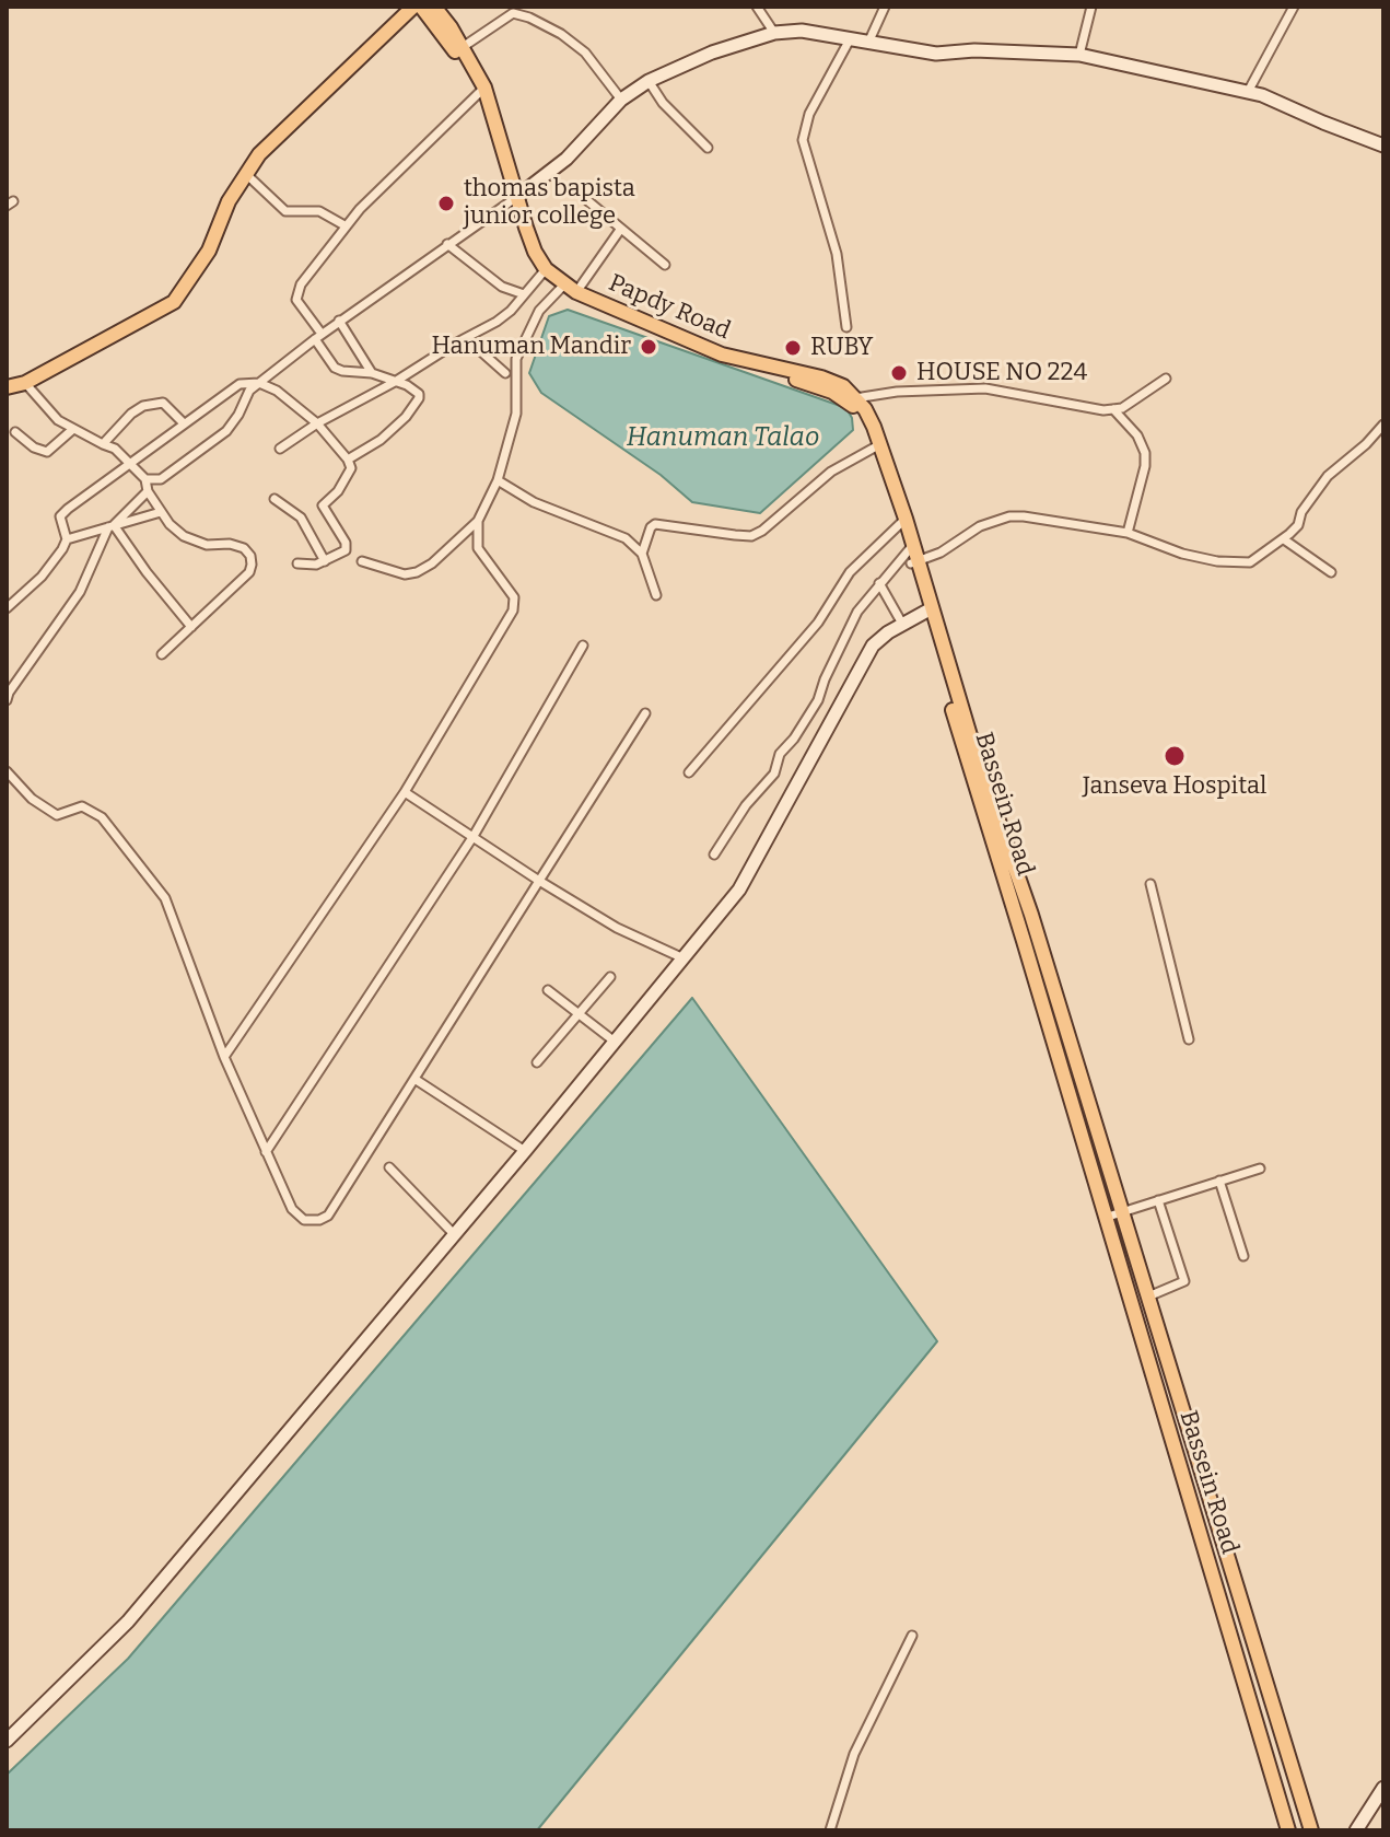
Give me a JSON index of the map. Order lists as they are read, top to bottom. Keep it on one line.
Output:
{"streets":{"main road":["Papdy Road","Bassein Road"]},"crossings":[["Papdy Road","Bassein Road"]],"water":["Hanuman Talao"],"places":["thomas bapista junior college","Hanuman Mandir","RUBY","HOUSE NO 224","Janseva Hospital"]}
